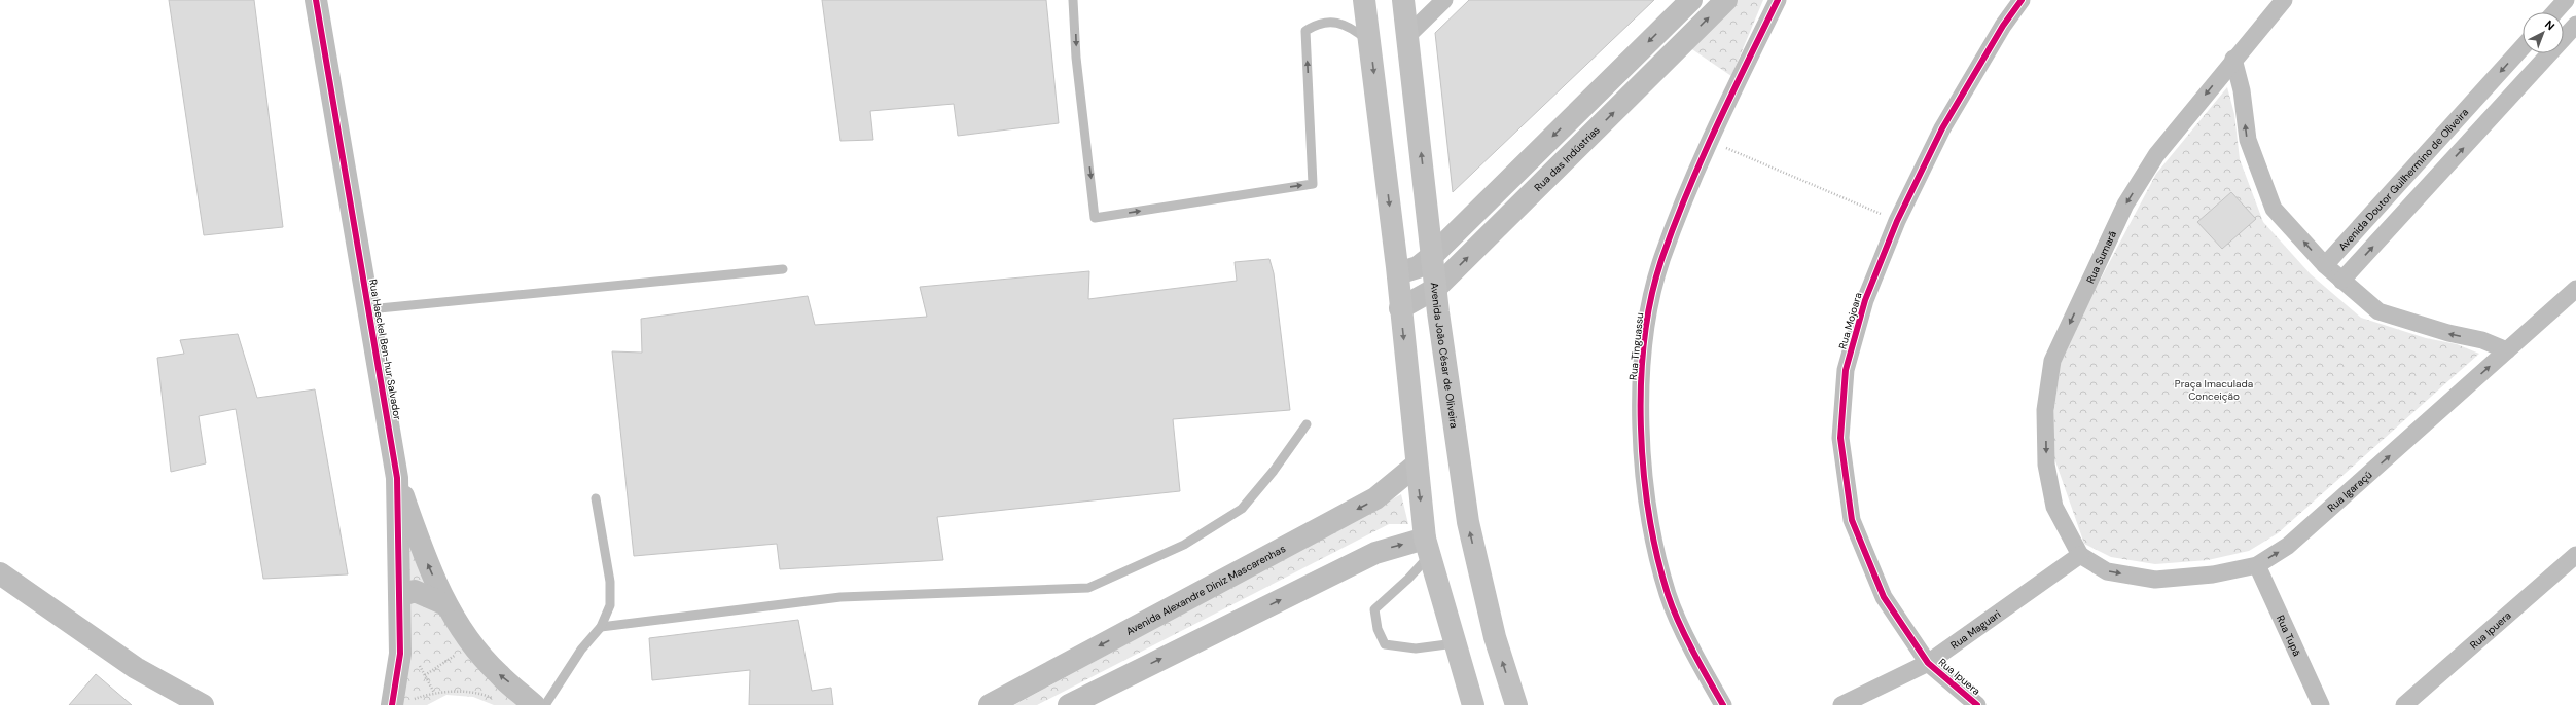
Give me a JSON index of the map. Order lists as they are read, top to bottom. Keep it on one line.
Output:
{"streets":{"main road":["Avenida João César de Oliveira"],"street":["Rua das Indústrias","Avenida Doutor Guilhermino de Oliveira","Rua Sumarã","Rua Mojoara","Rua Tinguassu","Rua Haeckel Ben-hur Salvador","Rua Igaraçú","Avenida Alexandre Diniz Mascarenhas","Rua Maguari","Rua Ipuera","Rua Tupã"]},"crossings":[["Rua das Indústrias","Avenida João César de Oliveira"],["Rua Sumarã","Rua Igaraçú"],["Rua Sumarã","Rua Maguari"],["Rua Mojoara","Rua Maguari"],["Rua Mojoara","Rua Ipuera"],["Rua Igaraçú","Rua Maguari"],["Rua Igaraçú","Rua Tupã"],["Rua Maguari","Rua Ipuera"]],"one_way":["Rua Sumarã","Rua Igaraçú"],"parks":["Praça Imaculada Conceição"],"north":"top right"}
